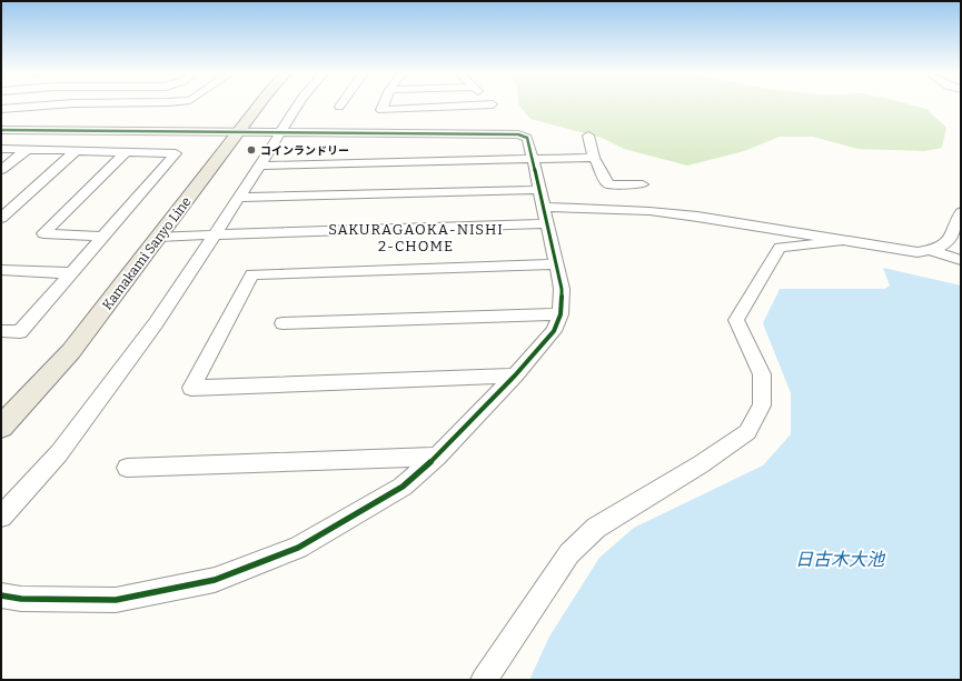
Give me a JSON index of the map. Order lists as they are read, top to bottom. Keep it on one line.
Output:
{"streets":{"main road":["Kamakami Sanyo Line"]},"districts":["SAKURAGAOKA-NISHI 2-CHOME"],"water":["日古木大池"],"places":["コインランドリー"]}
